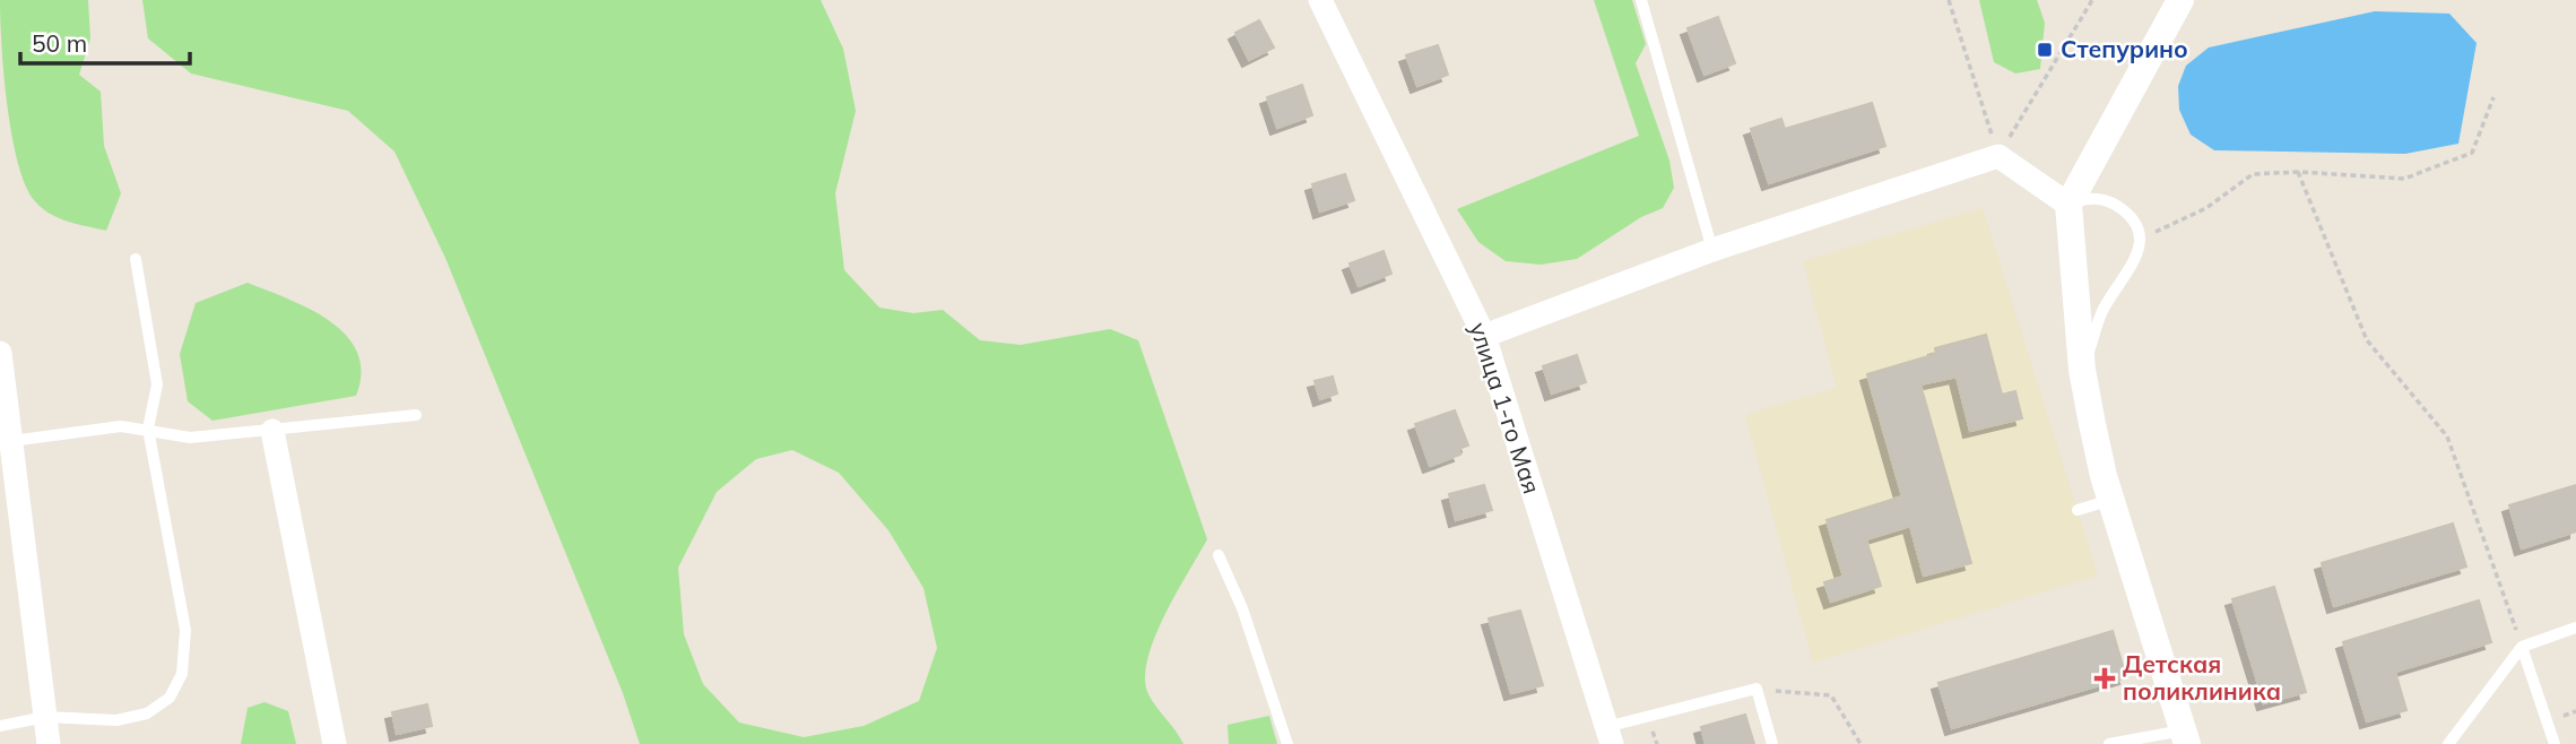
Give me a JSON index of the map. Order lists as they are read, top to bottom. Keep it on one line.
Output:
{"streets":{"street":["улица 1-го Мая"]},"places":{"transit":["Степурино"],"health":["Детская поликлиника"]},"scale_bar":"50 m"}
